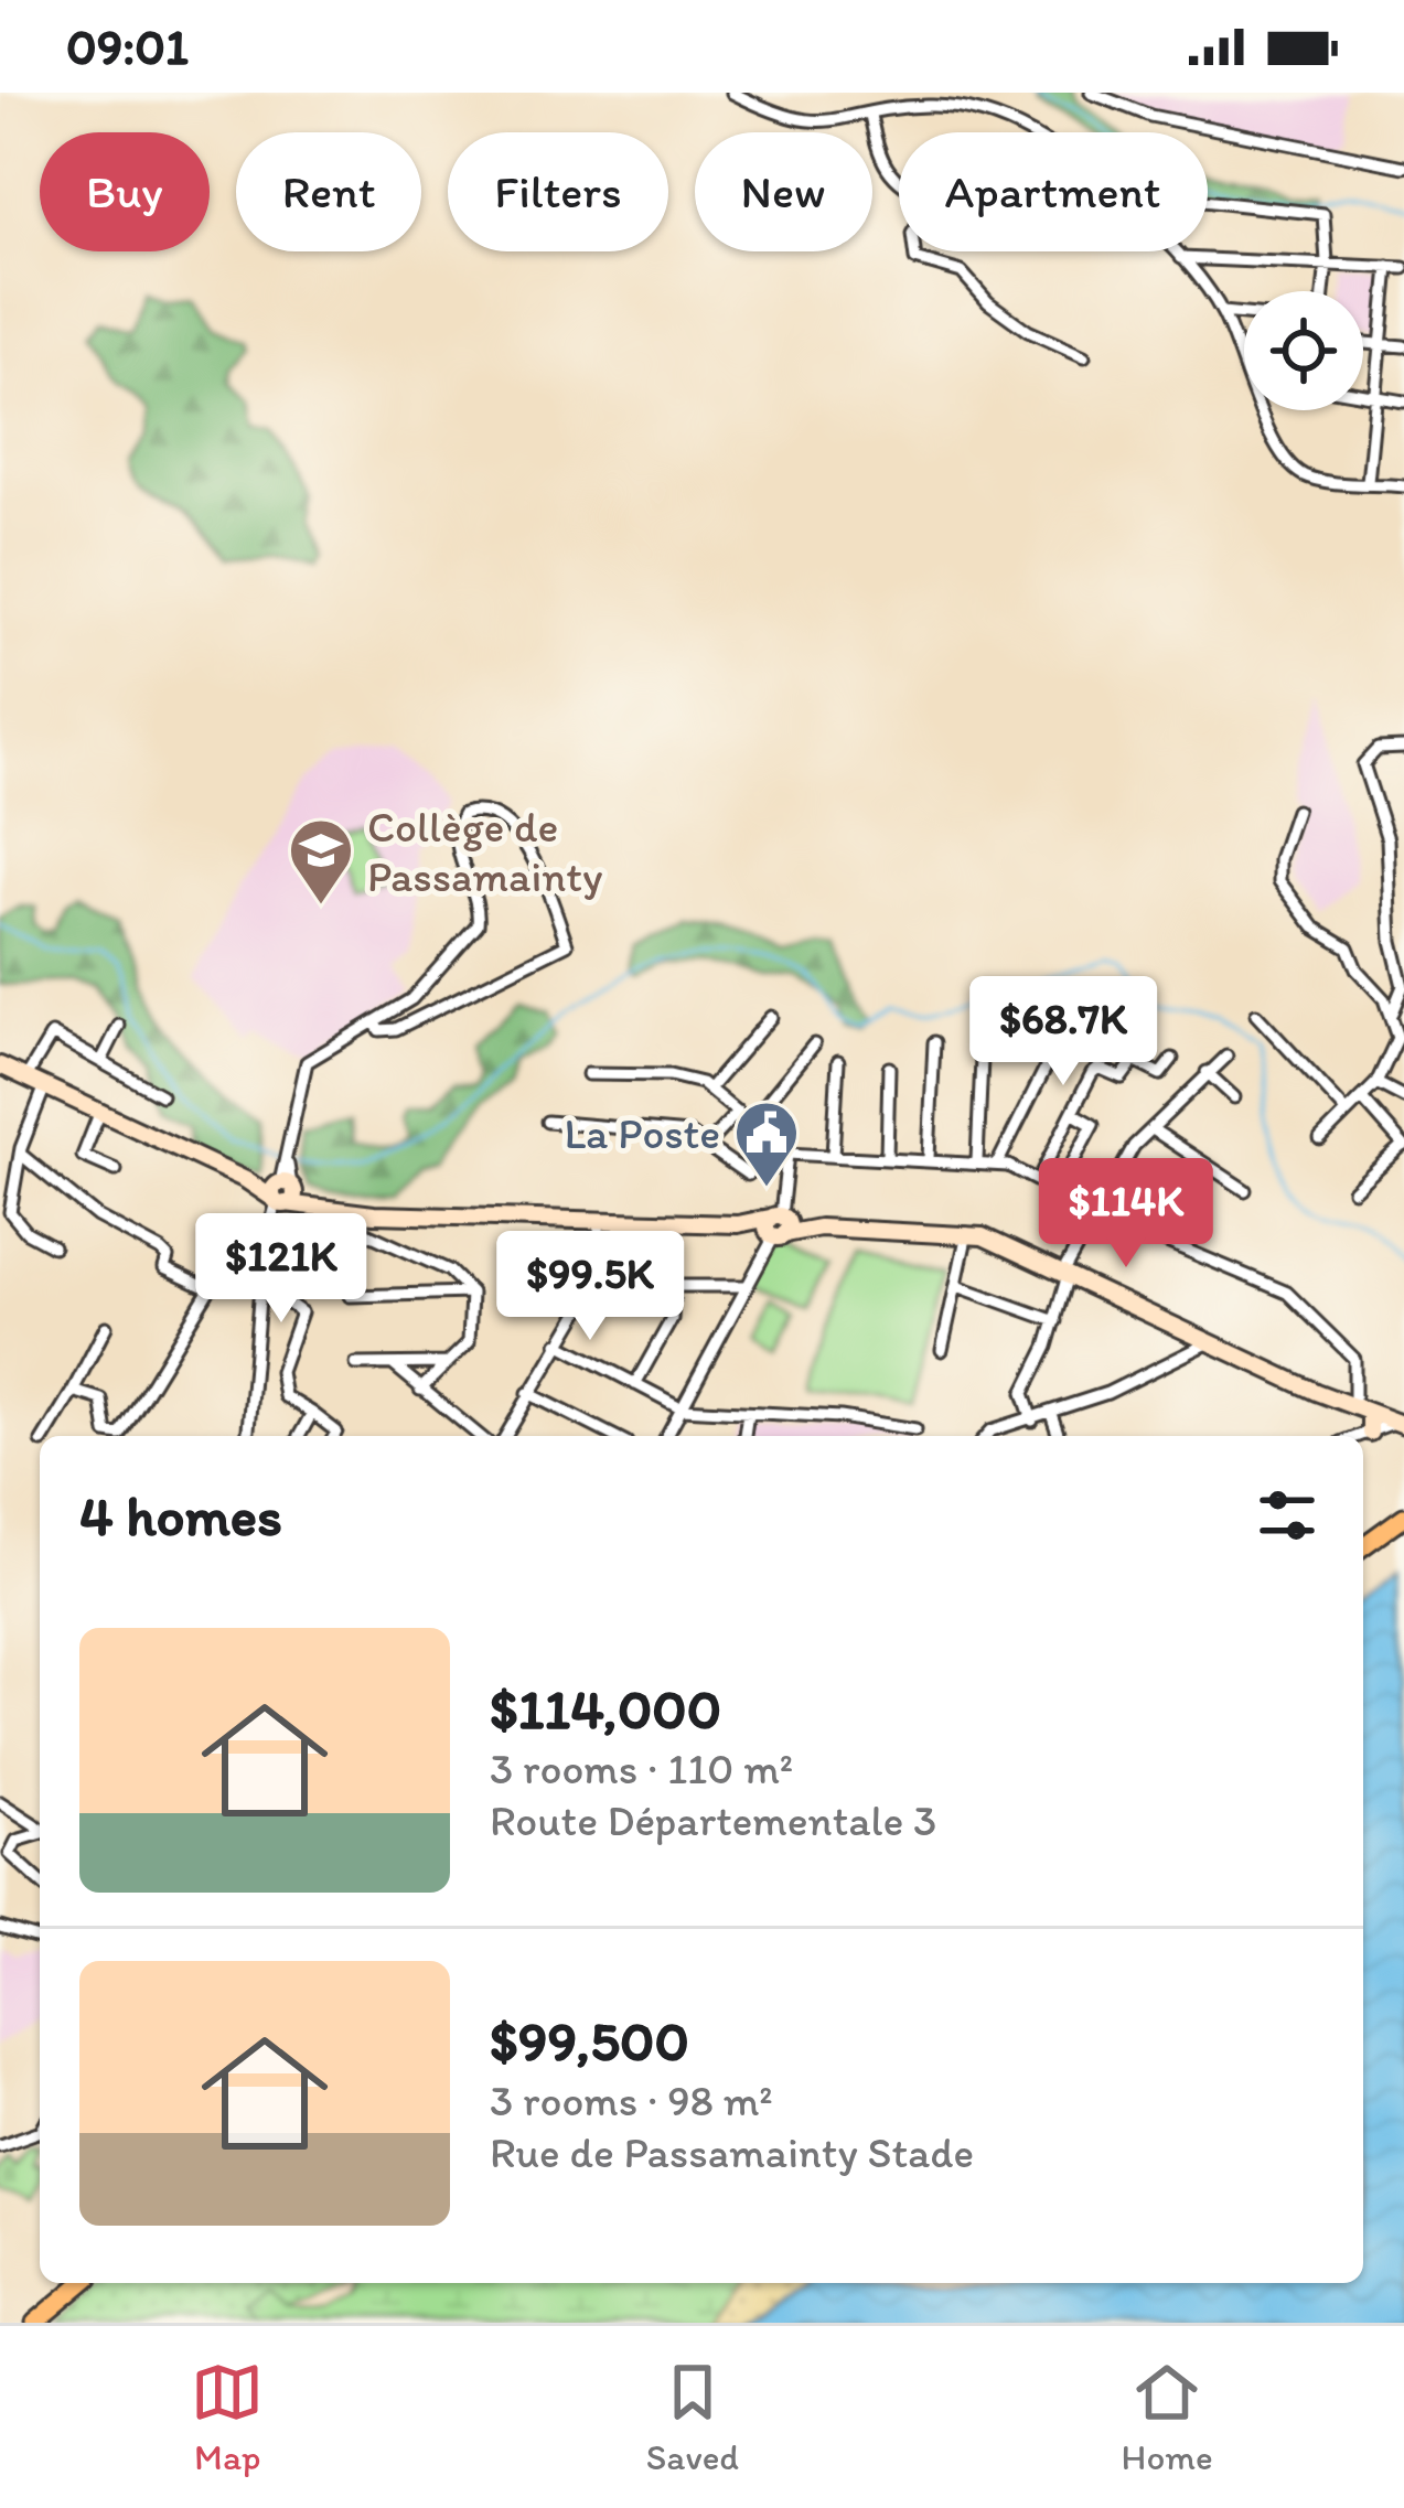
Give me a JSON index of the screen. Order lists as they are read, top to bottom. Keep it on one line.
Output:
{"places":{"school or university":["Collège de Passamainty"],"public building":["La Poste"]},"page":{"status":"09:01","chip":["Buy","Rent","Filters","New","Apartment"],"price":["$68.7K","$114K","$121K","$99.5K"],"heading":"4 homes","list":[{"name":"$114,000","note":"3 rooms · 110 m² · Route Départementale 3"},{"name":"$99,500","note":"3 rooms · 98 m² · Rue de Passamainty Stade"}],"tabs":["Map","Saved","Home"]}}
